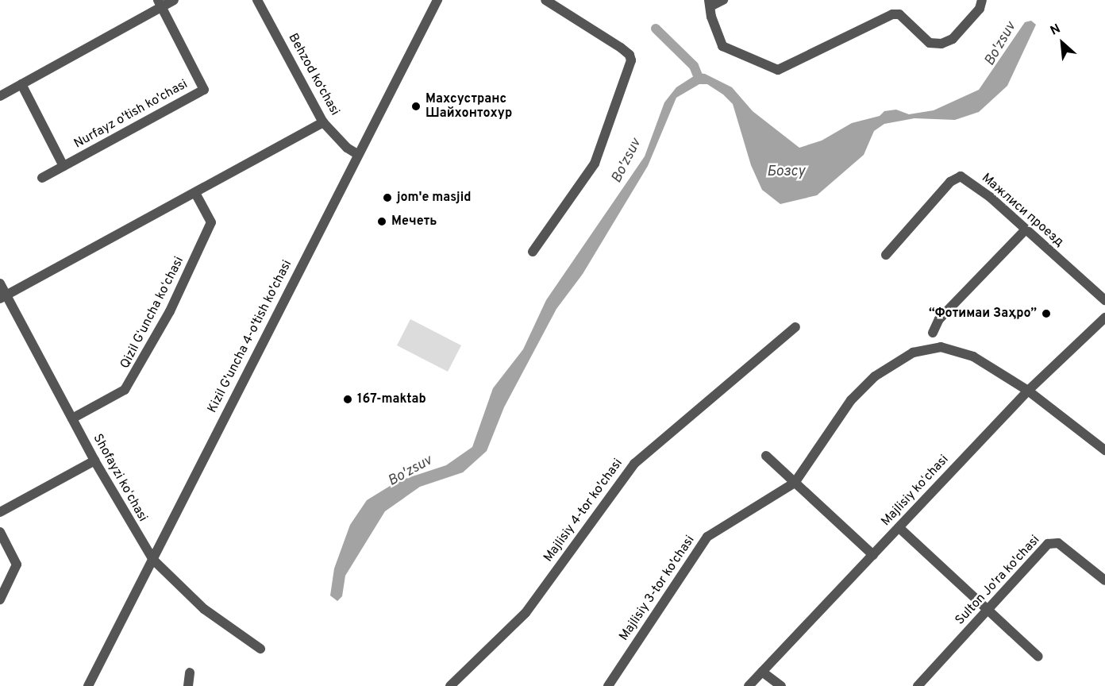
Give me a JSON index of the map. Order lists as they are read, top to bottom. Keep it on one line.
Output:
{"streets":{"street":["Behzod ko‘chasi","Nurfayz o'tish ko'chasi","Мажлиси проезд","Qizil Gʻuncha koʻchasi","Kizil G'uncha 4-o'tish ko'chasi","Shofayzi koʻchasi","Majlisiy koʻchasi","Majlisiy 4-tor ko'chasi","Sulton Jo'ra ko'chasi","Majlisiy 3-tor ko'chasi"]},"crossings":[["Behzod ko‘chasi","Kizil G'uncha 4-o'tish ko'chasi"],["Qizil Gʻuncha koʻchasi","Shofayzi koʻchasi"],["Kizil G'uncha 4-o'tish ko'chasi","Shofayzi koʻchasi"],["Majlisiy koʻchasi","Majlisiy 3-tor ko'chasi"]],"water":["Bo'zsuv","Бозсу"],"places":["Махсустранс Шайхонтохур","jom'e masjid","Мечеть","“Фотимаи Заҳро”","167-maktab"],"north":"top left"}
